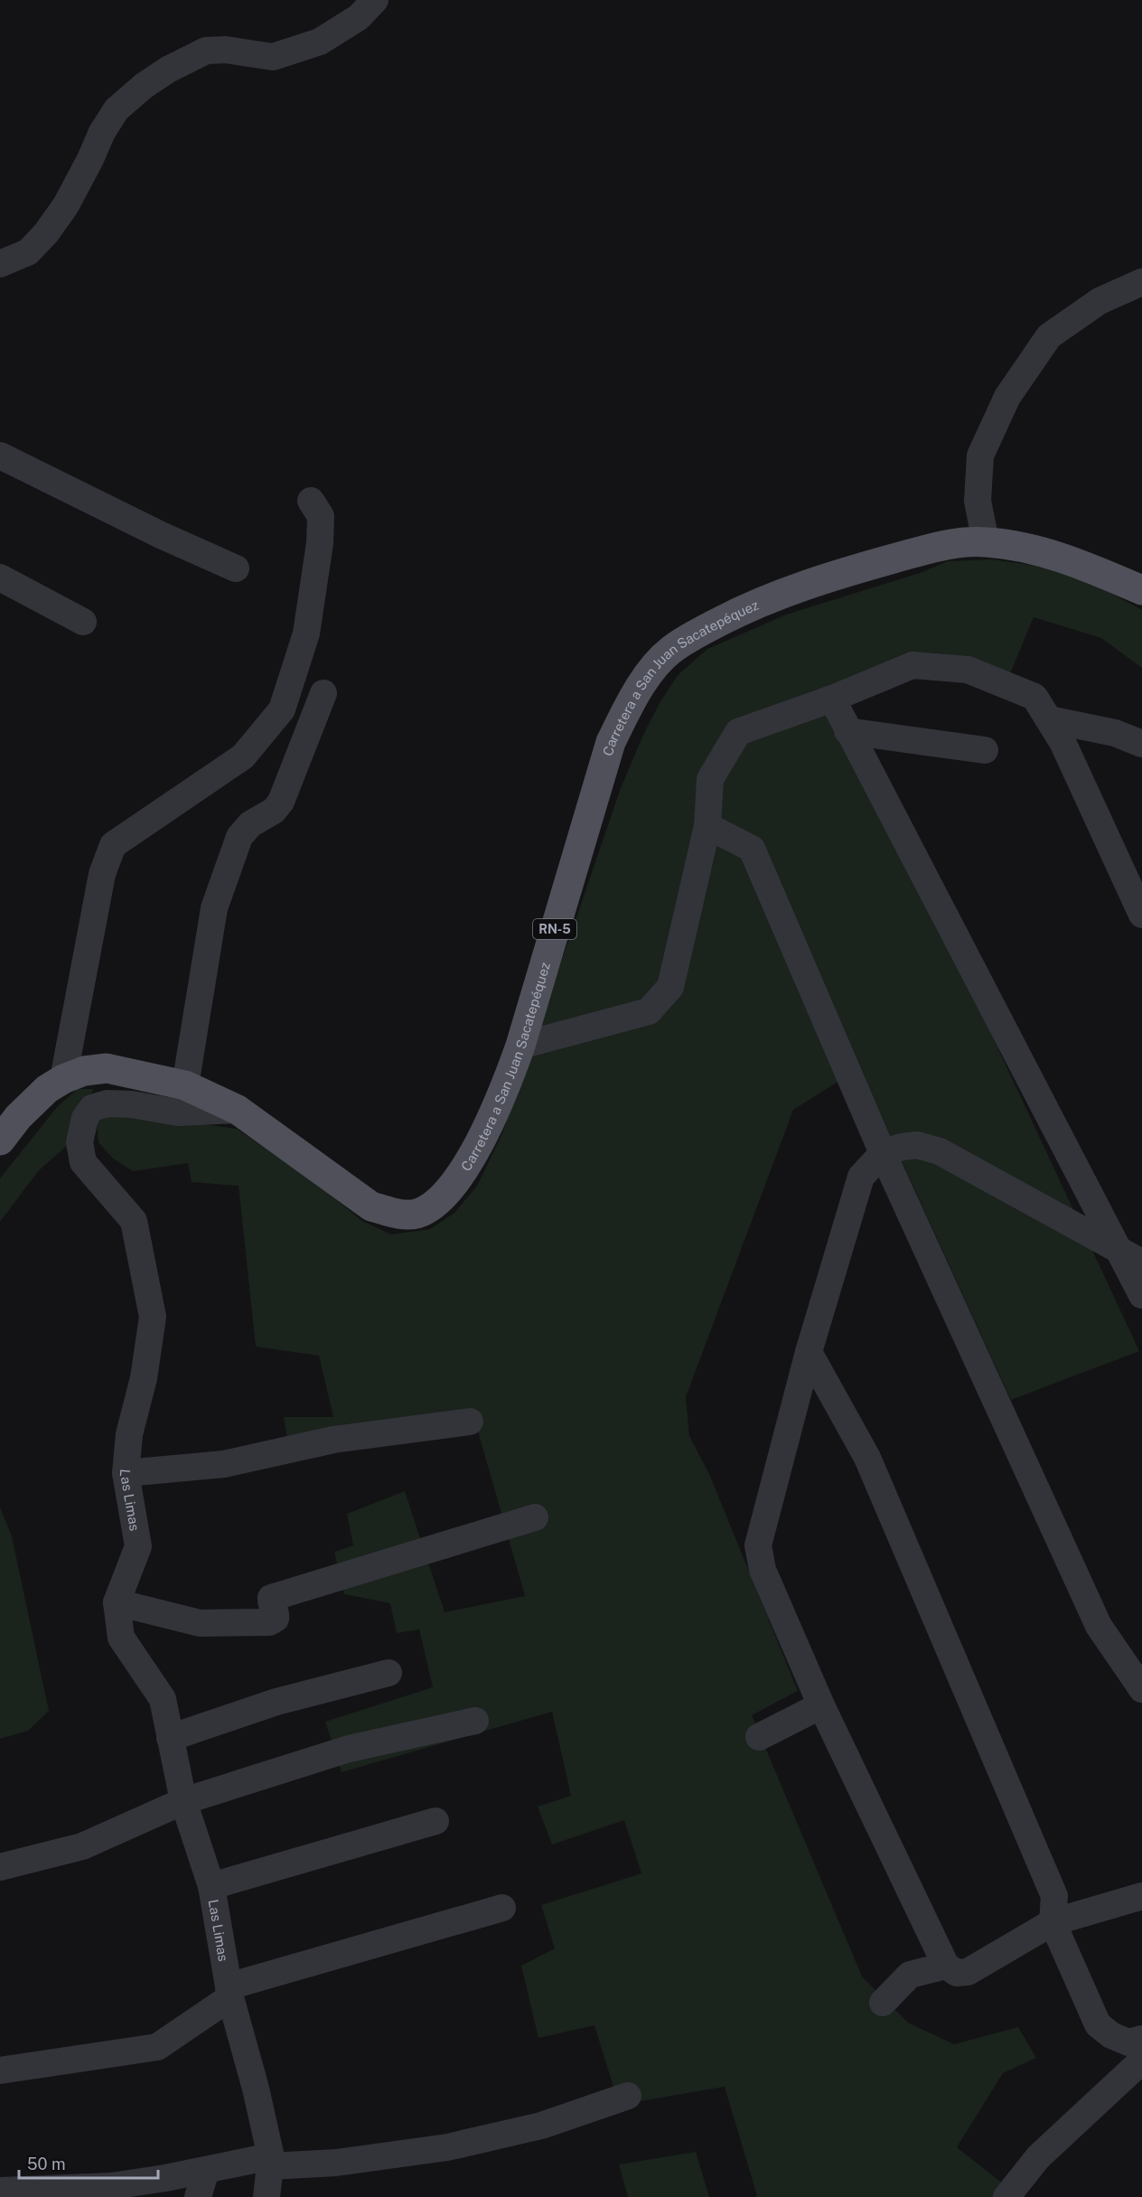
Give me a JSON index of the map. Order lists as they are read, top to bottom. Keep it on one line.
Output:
{"streets":{"main road":["Carretera a San Juan Sacatepéquez","RN-5"],"street":["Las Limas"]},"crossings":[["Carretera a San Juan Sacatepéquez","Las Limas"]],"scale_bar":"50 m"}
